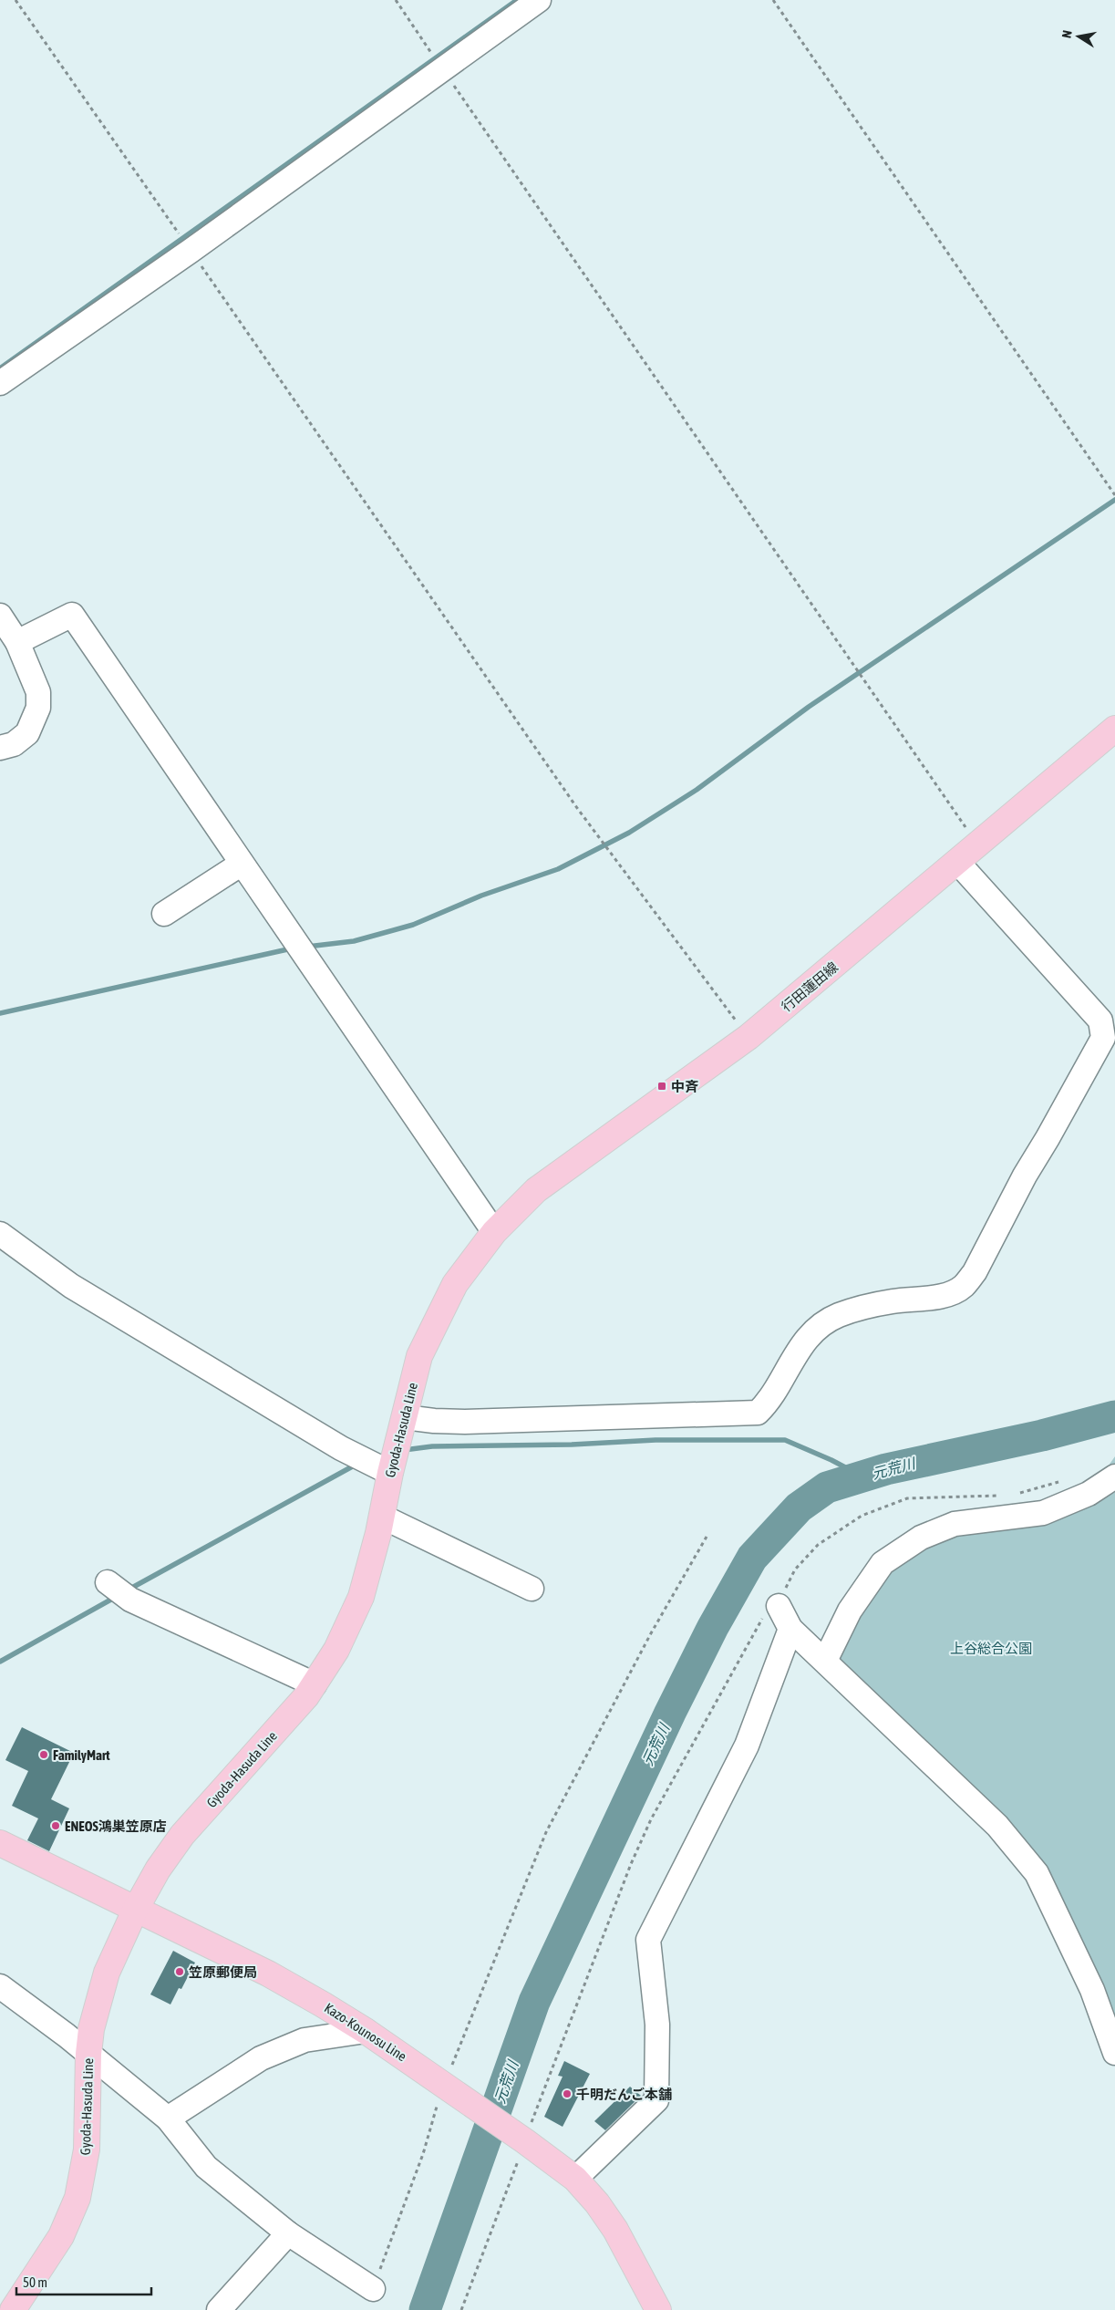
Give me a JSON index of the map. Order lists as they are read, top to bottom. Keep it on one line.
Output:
{"streets":{"main road":["行田蓮田線","Gyoda-Hasuda Line","Kazo-Kounosu Line"]},"crossings":[["行田蓮田線","Gyoda-Hasuda Line"],["Gyoda-Hasuda Line","Kazo-Kounosu Line"]],"water":["元荒川"],"parks":["上谷総合公園"],"places":{"transit":["中斉"],"other":["FamilyMart","ENEOS鴻巣笠原店","笠原郵便局","千明だんご本舗"]},"scale_bar":"50 m","north":"left"}
